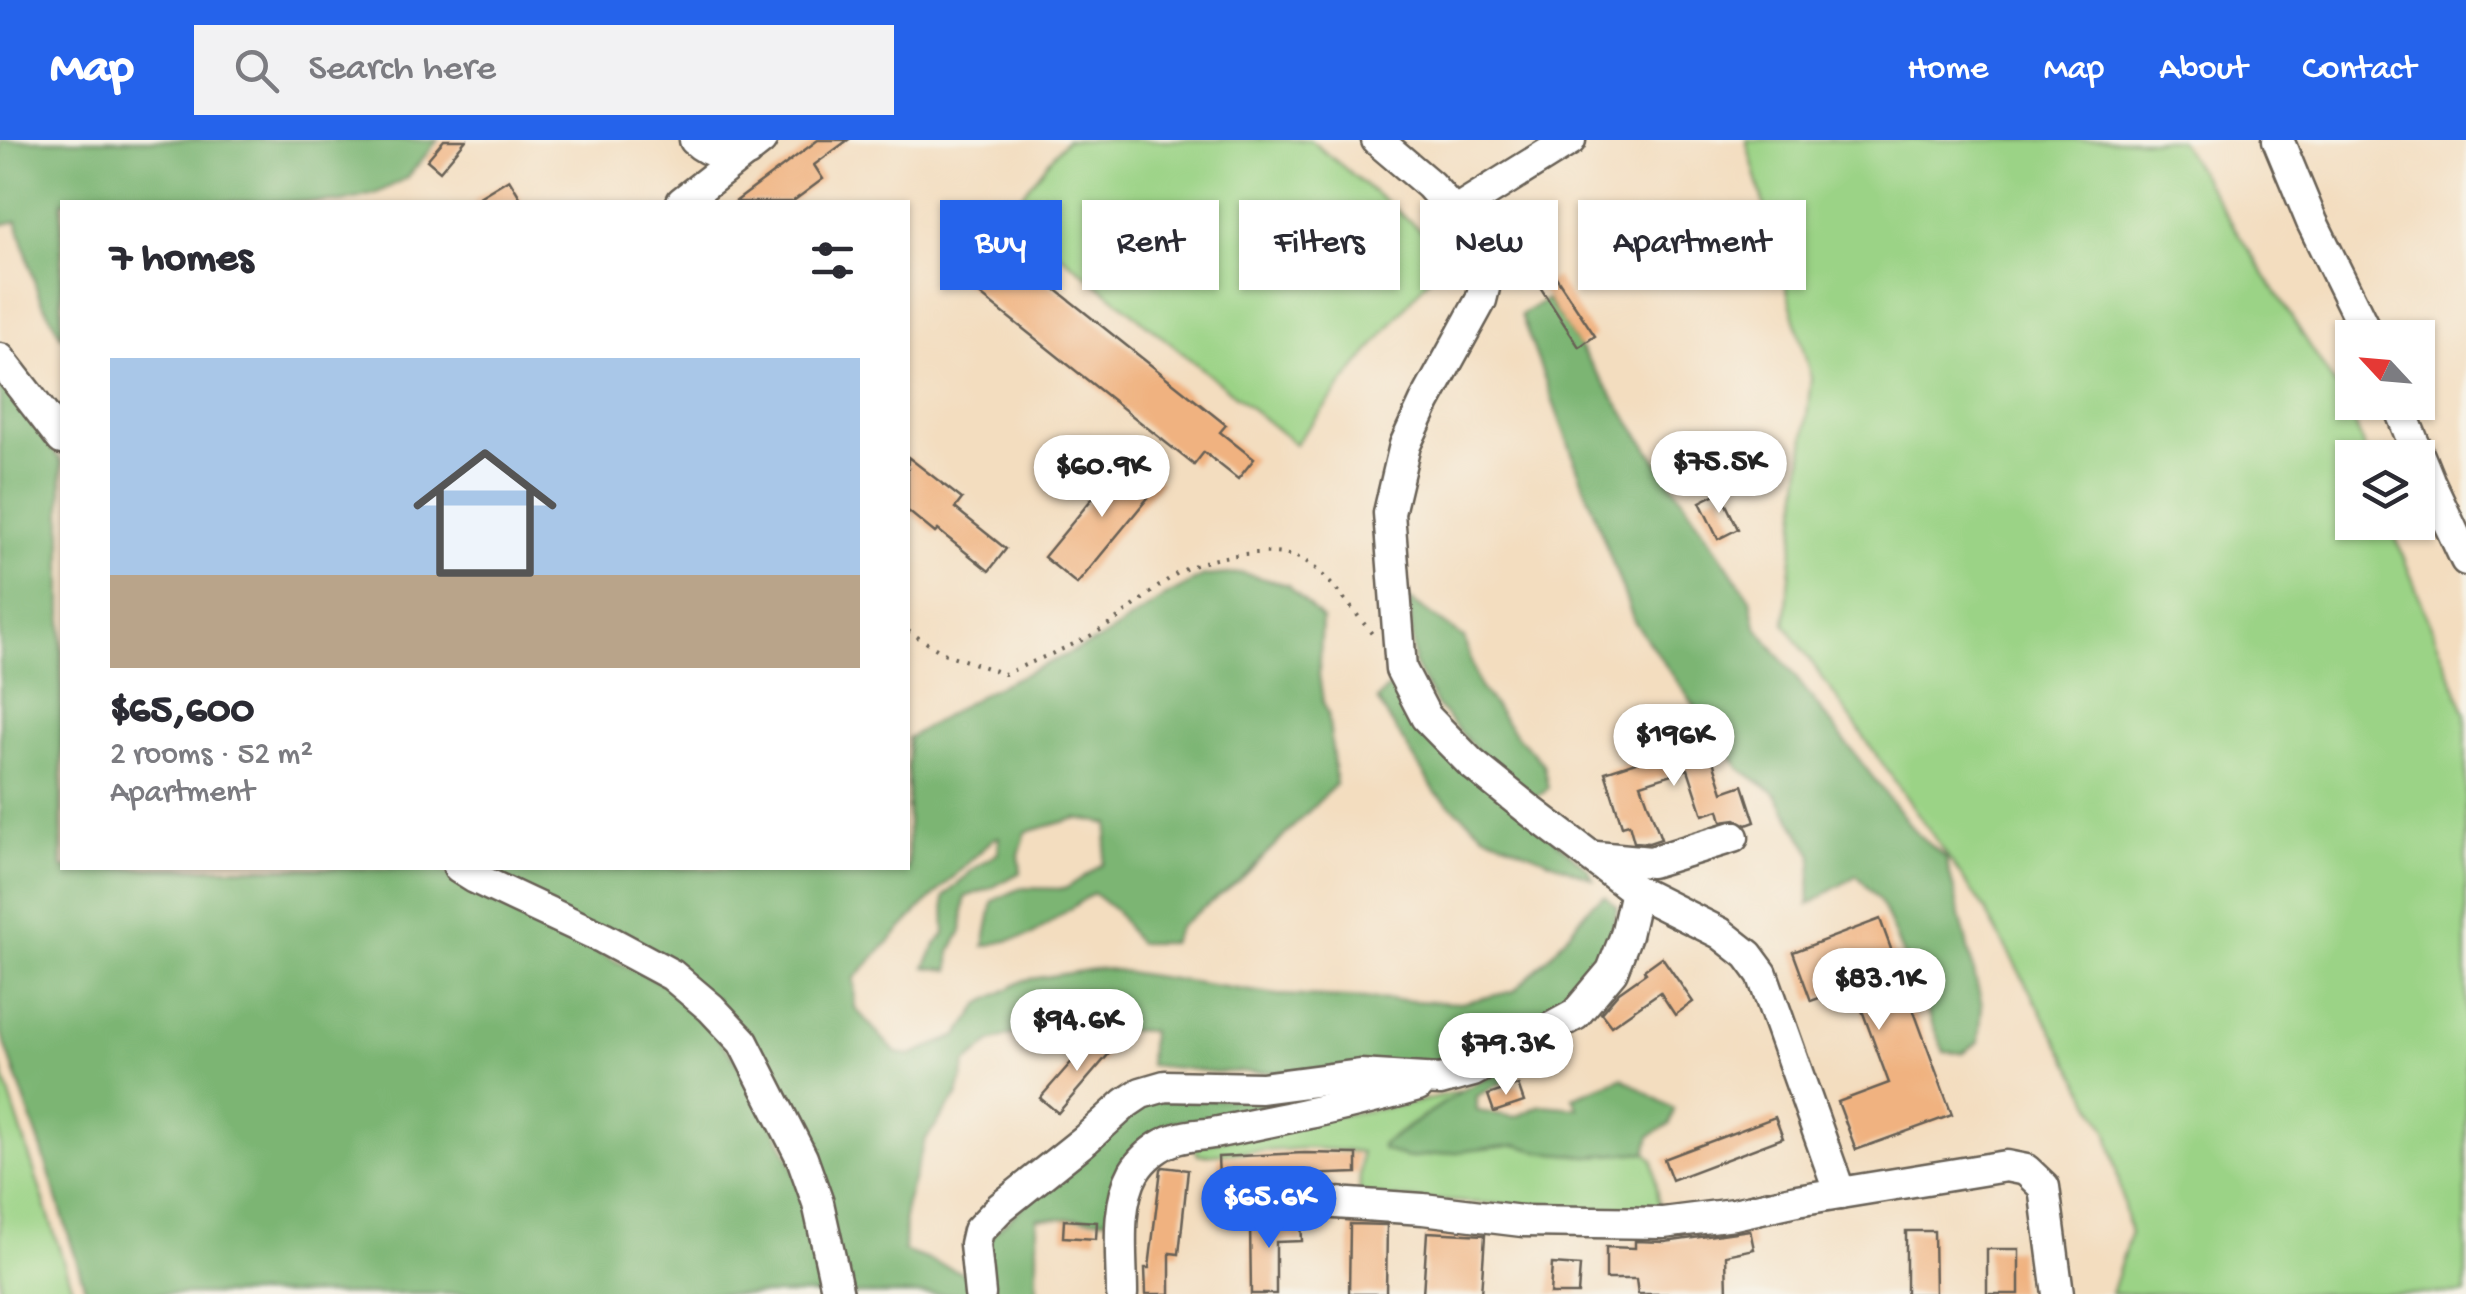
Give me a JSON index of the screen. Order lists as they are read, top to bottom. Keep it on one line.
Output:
{"north":"top left","page":{"header":"Map","search":"Search here","nav":["Home","Map","About","Contact"],"chip":["Buy","Rent","Filters","New","Apartment"],"heading":"7 homes","list":[{"name":"$65,600","note":"2 rooms · 52 m² · Apartment"}],"price":["$75.5K","$60.9K","$196K","$83.1K","$94.6K","$79.3K","$65.6K"]}}
